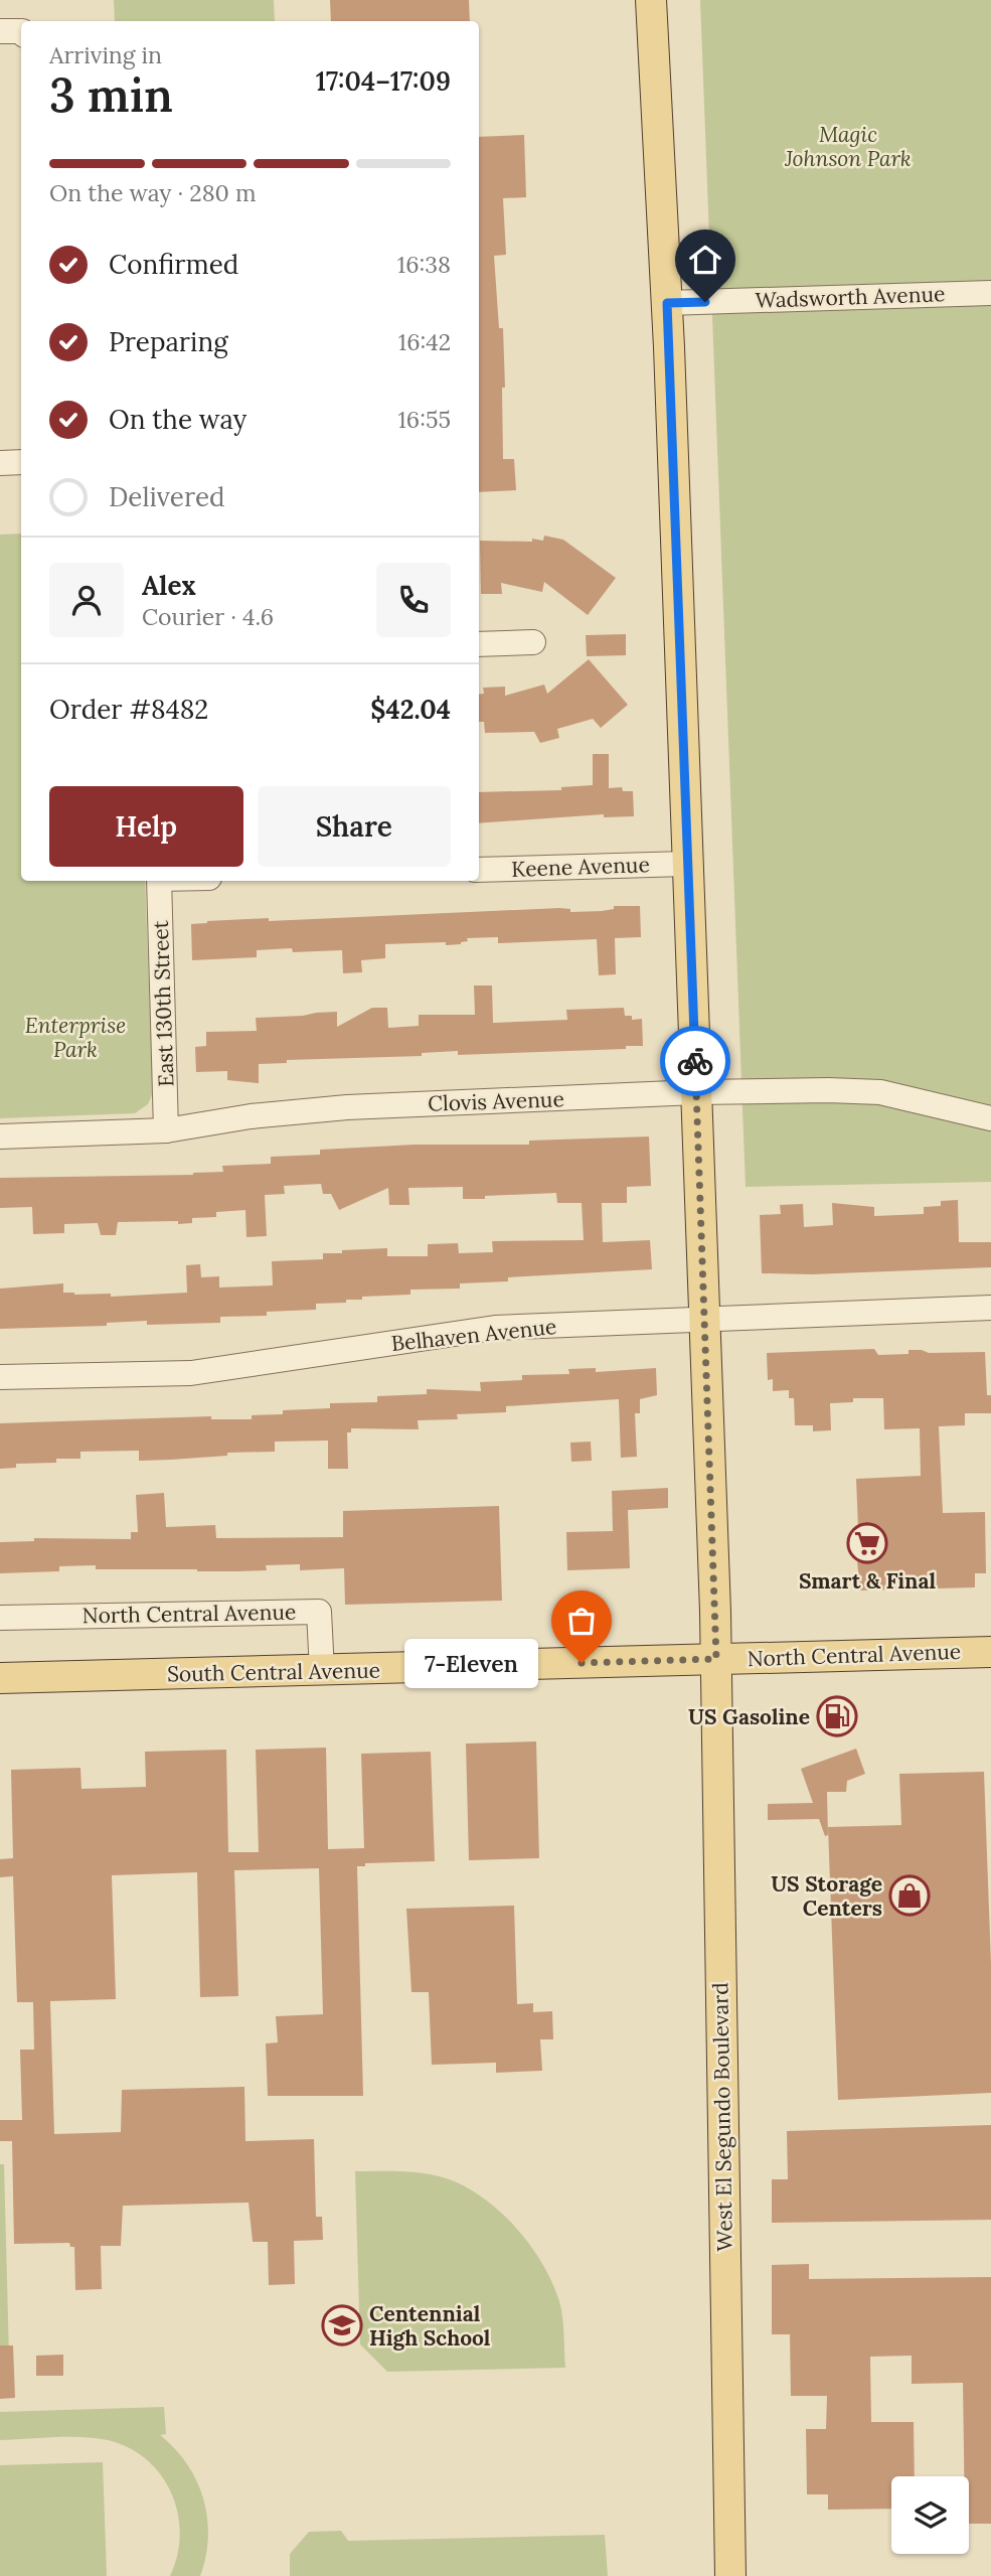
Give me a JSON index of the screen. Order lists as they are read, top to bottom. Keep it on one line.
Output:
{"streets":{"main road":["North Central Avenue","South Central Avenue","West El Segundo Boulevard"],"street":["Wadsworth Avenue","Keene Avenue","East 130th Street","Clovis Avenue","Belhaven Avenue"]},"crossings":[["Wadsworth Avenue","West El Segundo Boulevard"],["Keene Avenue","West El Segundo Boulevard"],["East 130th Street","Clovis Avenue"],["Clovis Avenue","West El Segundo Boulevard"],["Belhaven Avenue","West El Segundo Boulevard"],["North Central Avenue","South Central Avenue"],["North Central Avenue","West El Segundo Boulevard"],["South Central Avenue","West El Segundo Boulevard"]],"parks":["Magic Johnson Park","Enterprise Park"],"places":{"supermarket":["Smart & Final"],"other":["7-Eleven"],"fuel station":["US Gasoline"],"shop":["US Storage Centers"],"school or university":["Centennial High School"]},"page":{"heading":["3 min","Arriving in","17:04–17:09"],"panel":["Alex","Courier · 4.6","Order #8482","$42.04"],"bar":"On the way · 280 m","list":[["Confirmed","16:38"],["Preparing","16:42"],["On the way","16:55"],"Delivered"],"buttons":["Help","Share"],"bubble":"7-Eleven"}}
